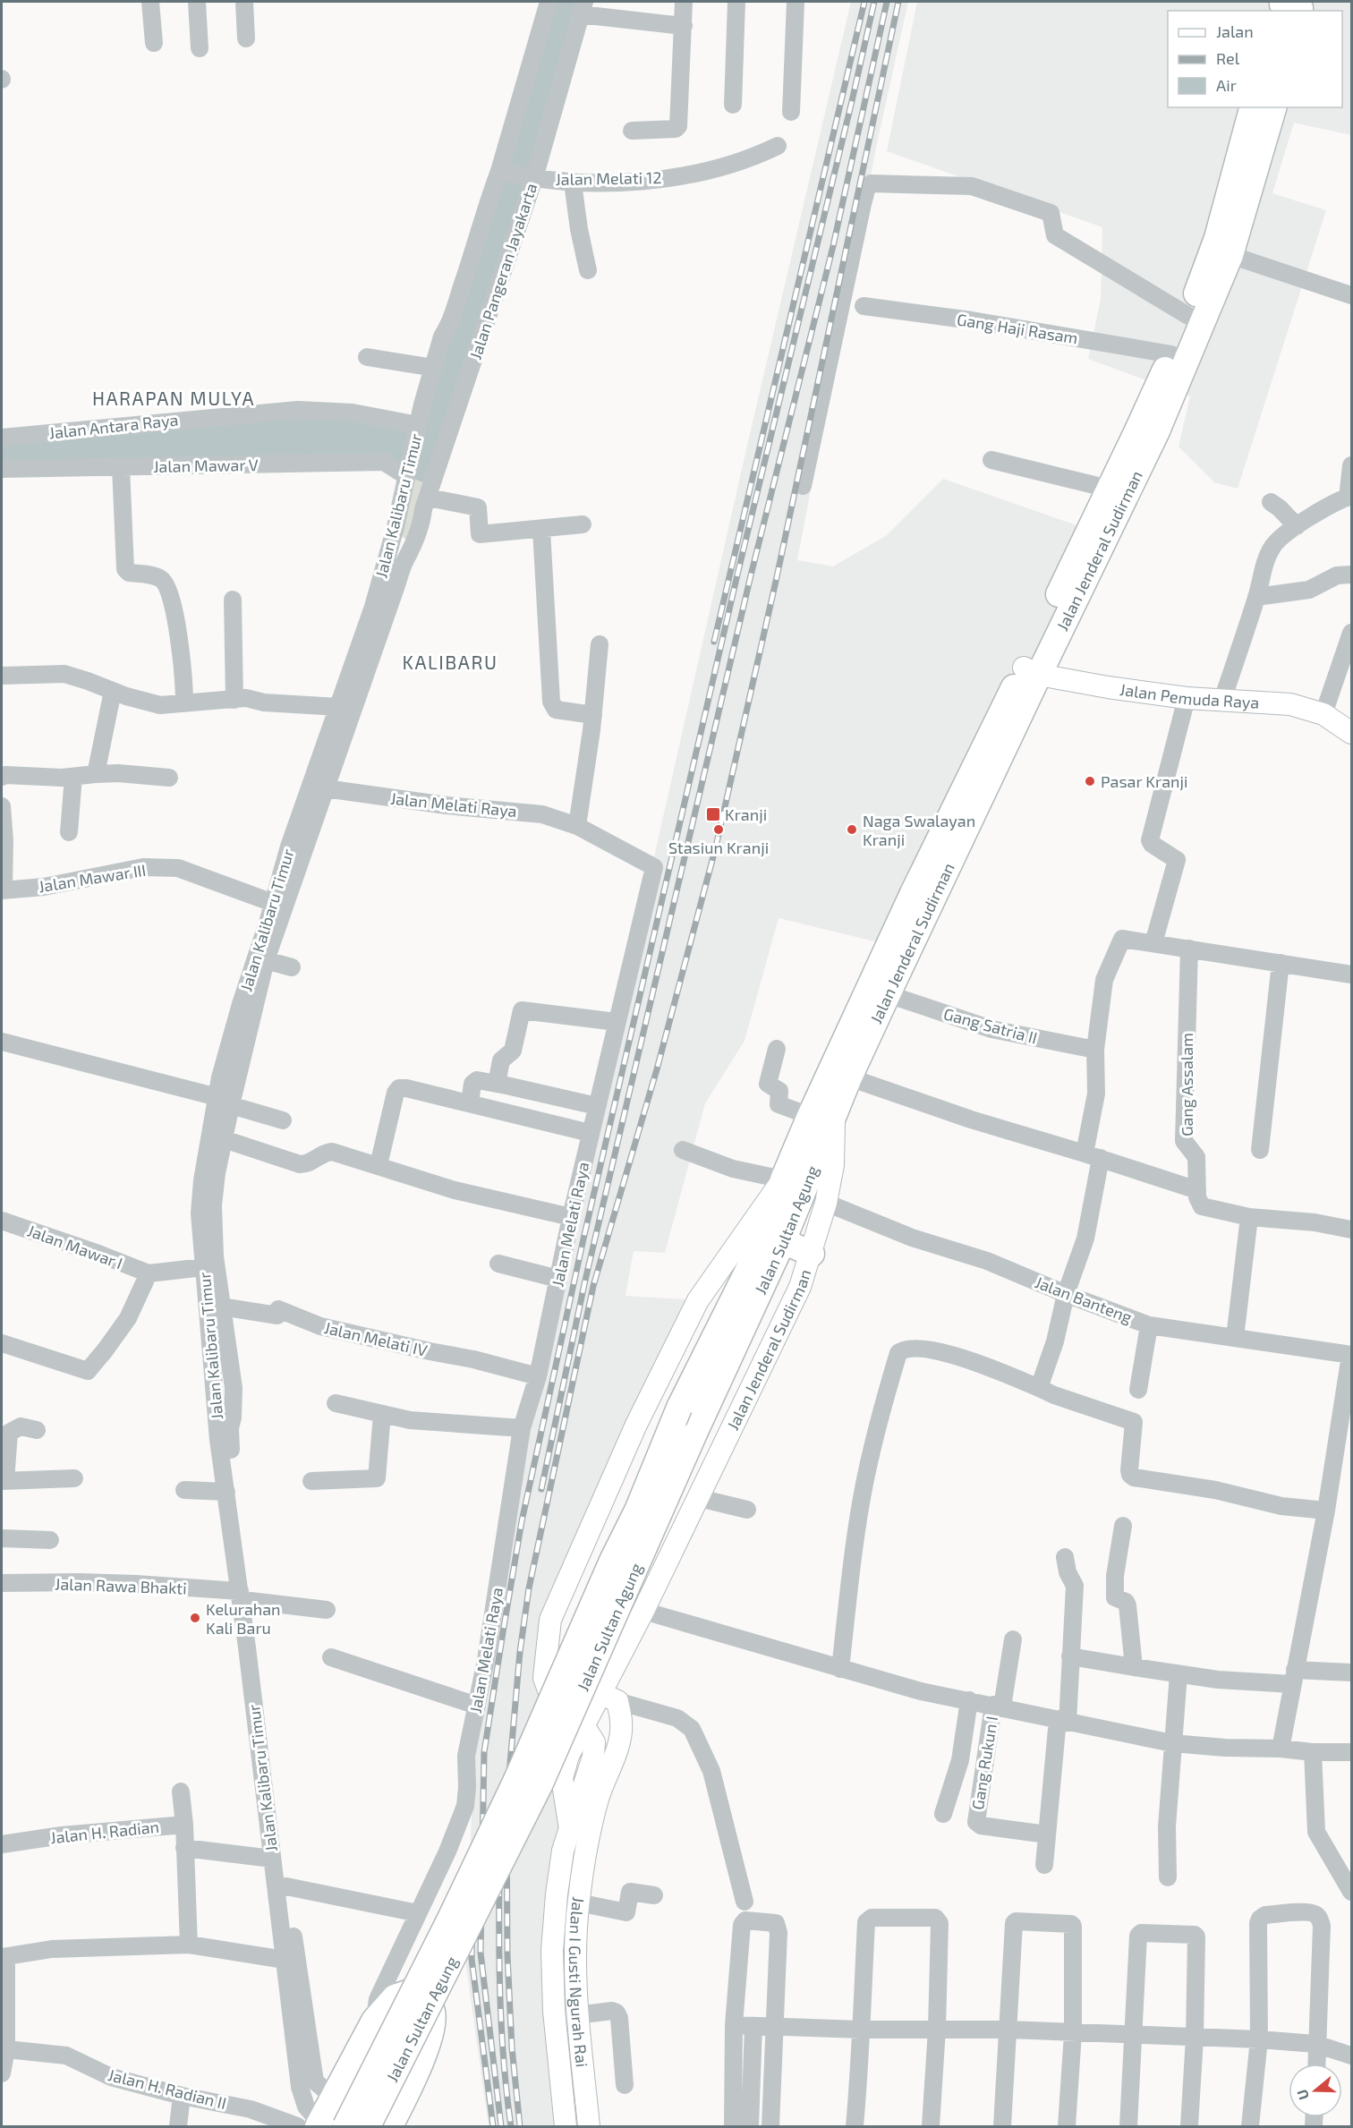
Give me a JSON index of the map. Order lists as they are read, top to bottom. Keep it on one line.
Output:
{"streets":{"highway":["Jalan Jenderal Sudirman","Jalan Sultan Agung"],"main road":["Jalan Pemuda Raya","Jalan I Gusti Ngurah Rai"],"street":["Jalan Melati 12","Jalan Pangeran Jayakarta","Gang Haji Rasam","Jalan Antara Raya","Jalan Mawar V","Jalan Kalibaru Timur","Jalan Melati Raya","Jalan Mawar III","Gang Satria II","Gang Assalam","Jalan Mawar I","Jalan Banteng","Jalan Melati IV","Jalan Rawa Bhakti","Gang Rukun I","Jalan H. Radian","Jalan H. Radian II"]},"crossings":[["Jalan Melati 12","Jalan Pangeran Jayakarta"],["Jalan Pangeran Jayakarta","Jalan Antara Raya"],["Jalan Pangeran Jayakarta","Jalan Kalibaru Timur"],["Gang Haji Rasam","Jalan Jenderal Sudirman"],["Jalan Antara Raya","Jalan Kalibaru Timur"],["Jalan Mawar V","Jalan Kalibaru Timur"],["Jalan Kalibaru Timur","Jalan Melati Raya"],["Jalan Kalibaru Timur","Jalan Mawar III"],["Jalan Kalibaru Timur","Jalan Melati IV"],["Jalan Kalibaru Timur","Jalan Rawa Bhakti"],["Jalan Kalibaru Timur","Jalan H. Radian II"],["Jalan Jenderal Sudirman","Jalan Pemuda Raya"],["Jalan Jenderal Sudirman","Gang Satria II"],["Jalan Jenderal Sudirman","Jalan Sultan Agung"],["Jalan Jenderal Sudirman","Jalan Banteng"],["Jalan Jenderal Sudirman","Jalan I Gusti Ngurah Rai"],["Jalan Melati Raya","Jalan Melati IV"]],"districts":["HARAPAN MULYA","KALIBARU"],"places":{"other":["Pasar Kranji","Stasiun Kranji","Naga Swalayan Kranji","Kelurahan Kali Baru"],"transit":["Kranji"]},"legend":["Jalan","Rel","Air"],"north":"left"}
